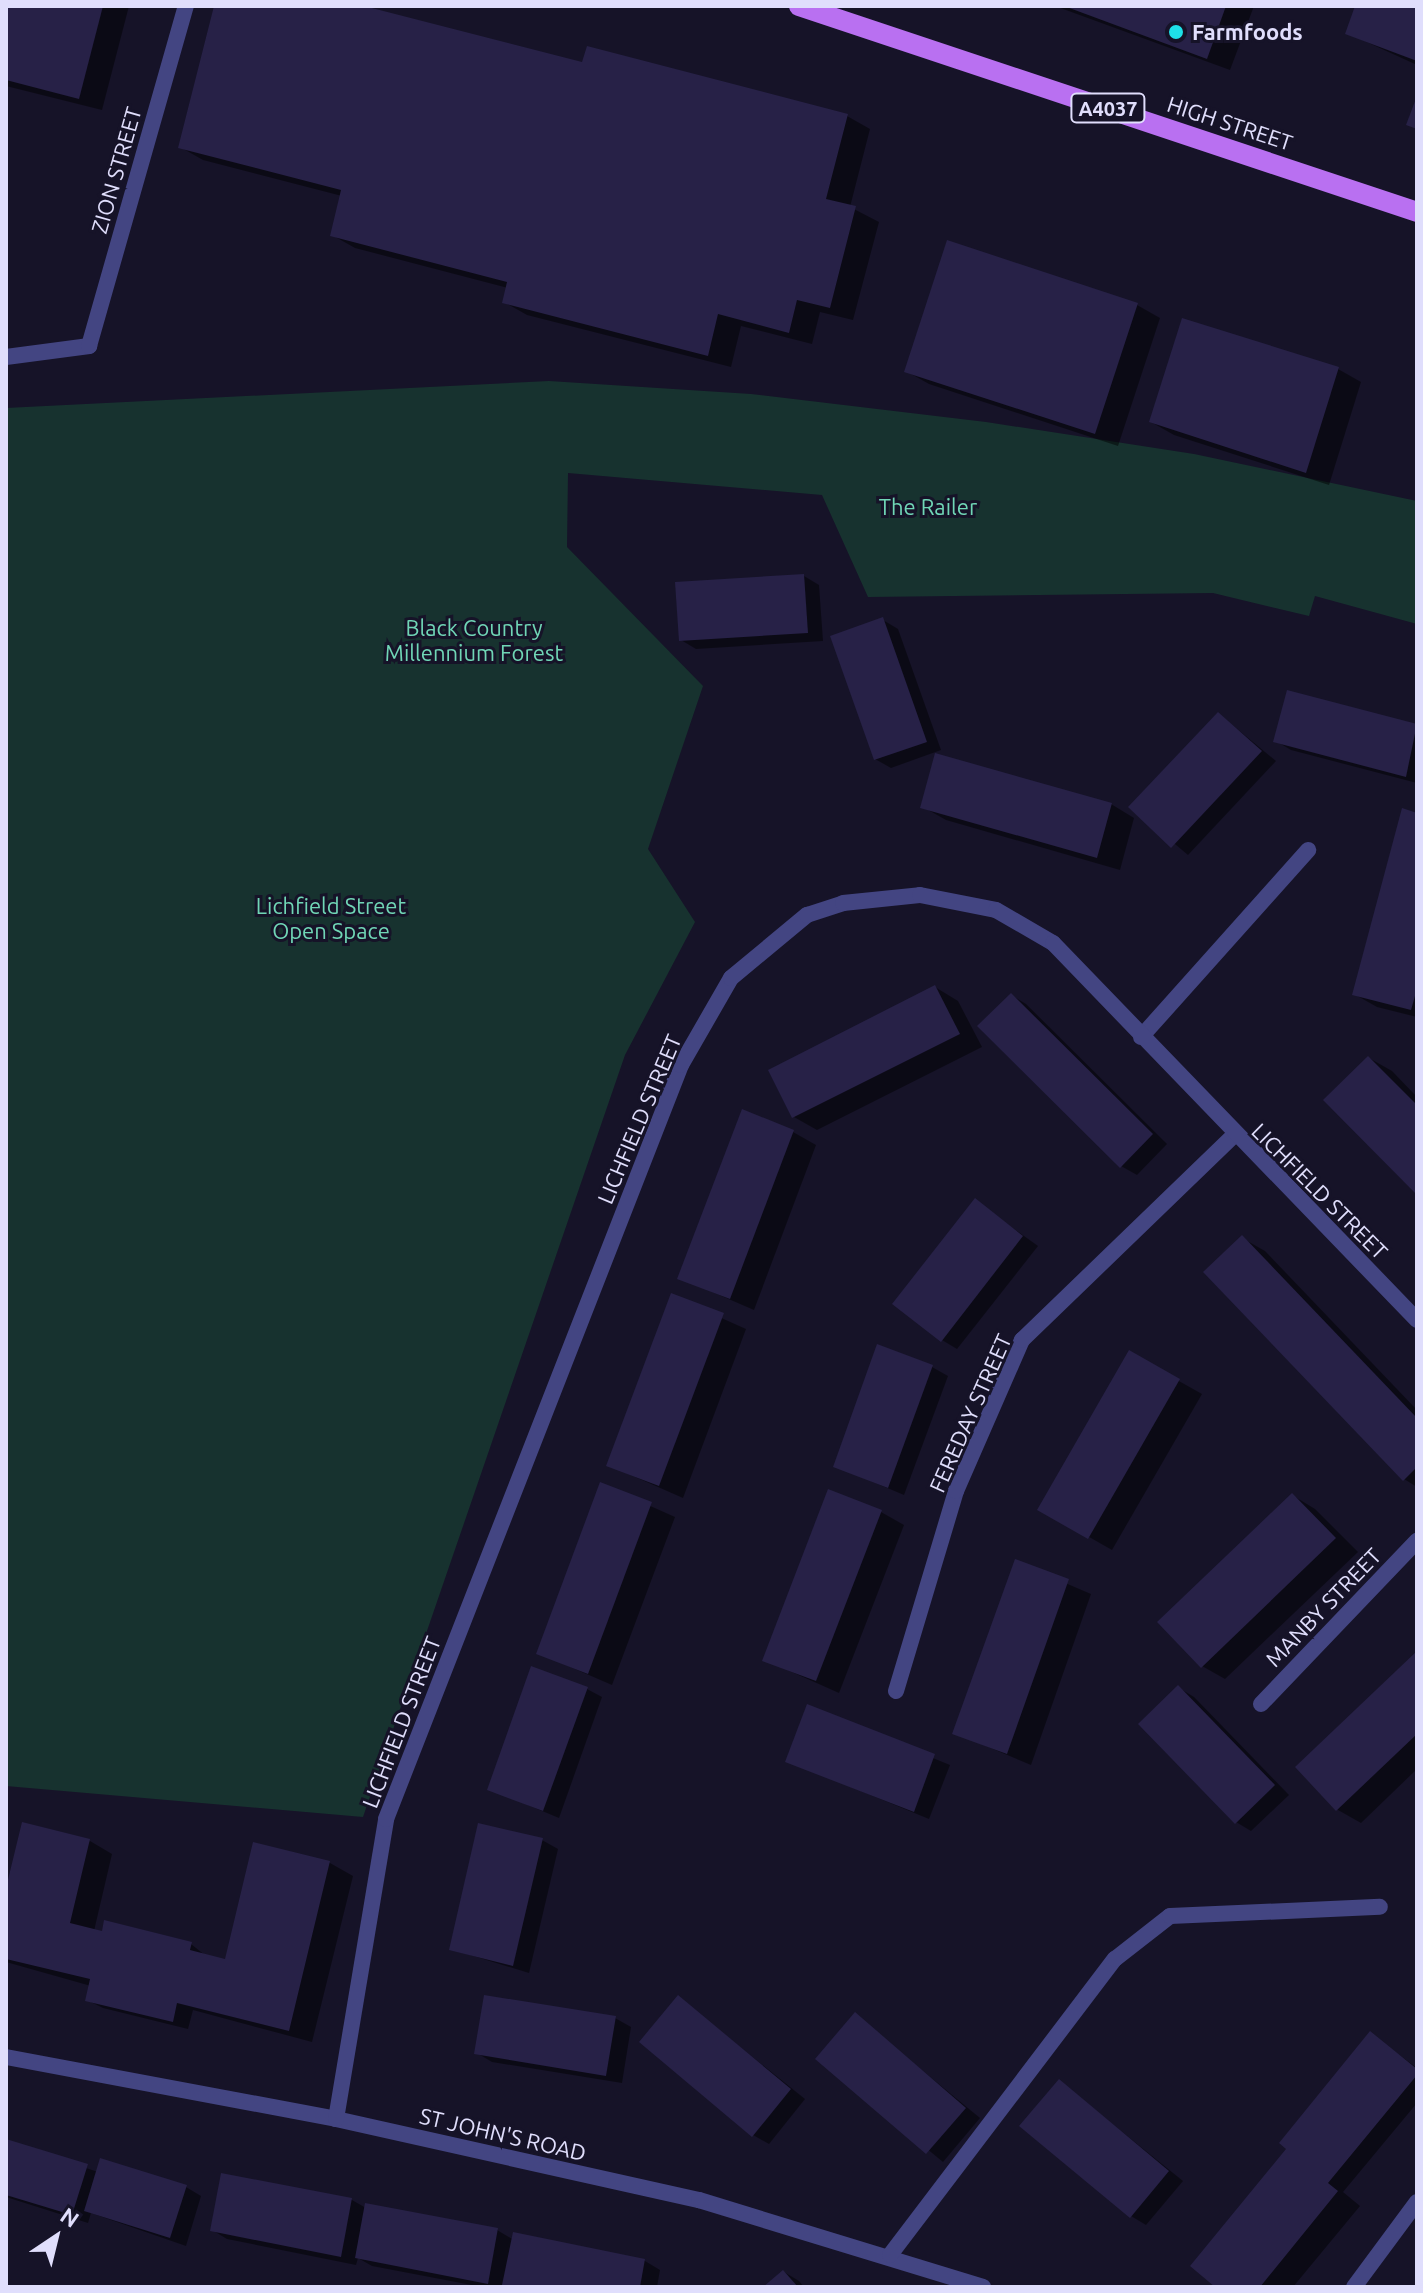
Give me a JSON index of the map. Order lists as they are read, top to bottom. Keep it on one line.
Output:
{"streets":{"main road":["A4037","HIGH STREET"],"street":["ZION STREET","LICHFIELD STREET","FEREDAY STREET","MANBY STREET","ST JOHN'S ROAD"]},"crossings":[["LICHFIELD STREET","FEREDAY STREET"],["LICHFIELD STREET","ST JOHN'S ROAD"]],"parks":["The Railer","Black Country Millennium Forest","Lichfield Street Open Space"],"places":["Farmfoods"],"north":"top right"}
